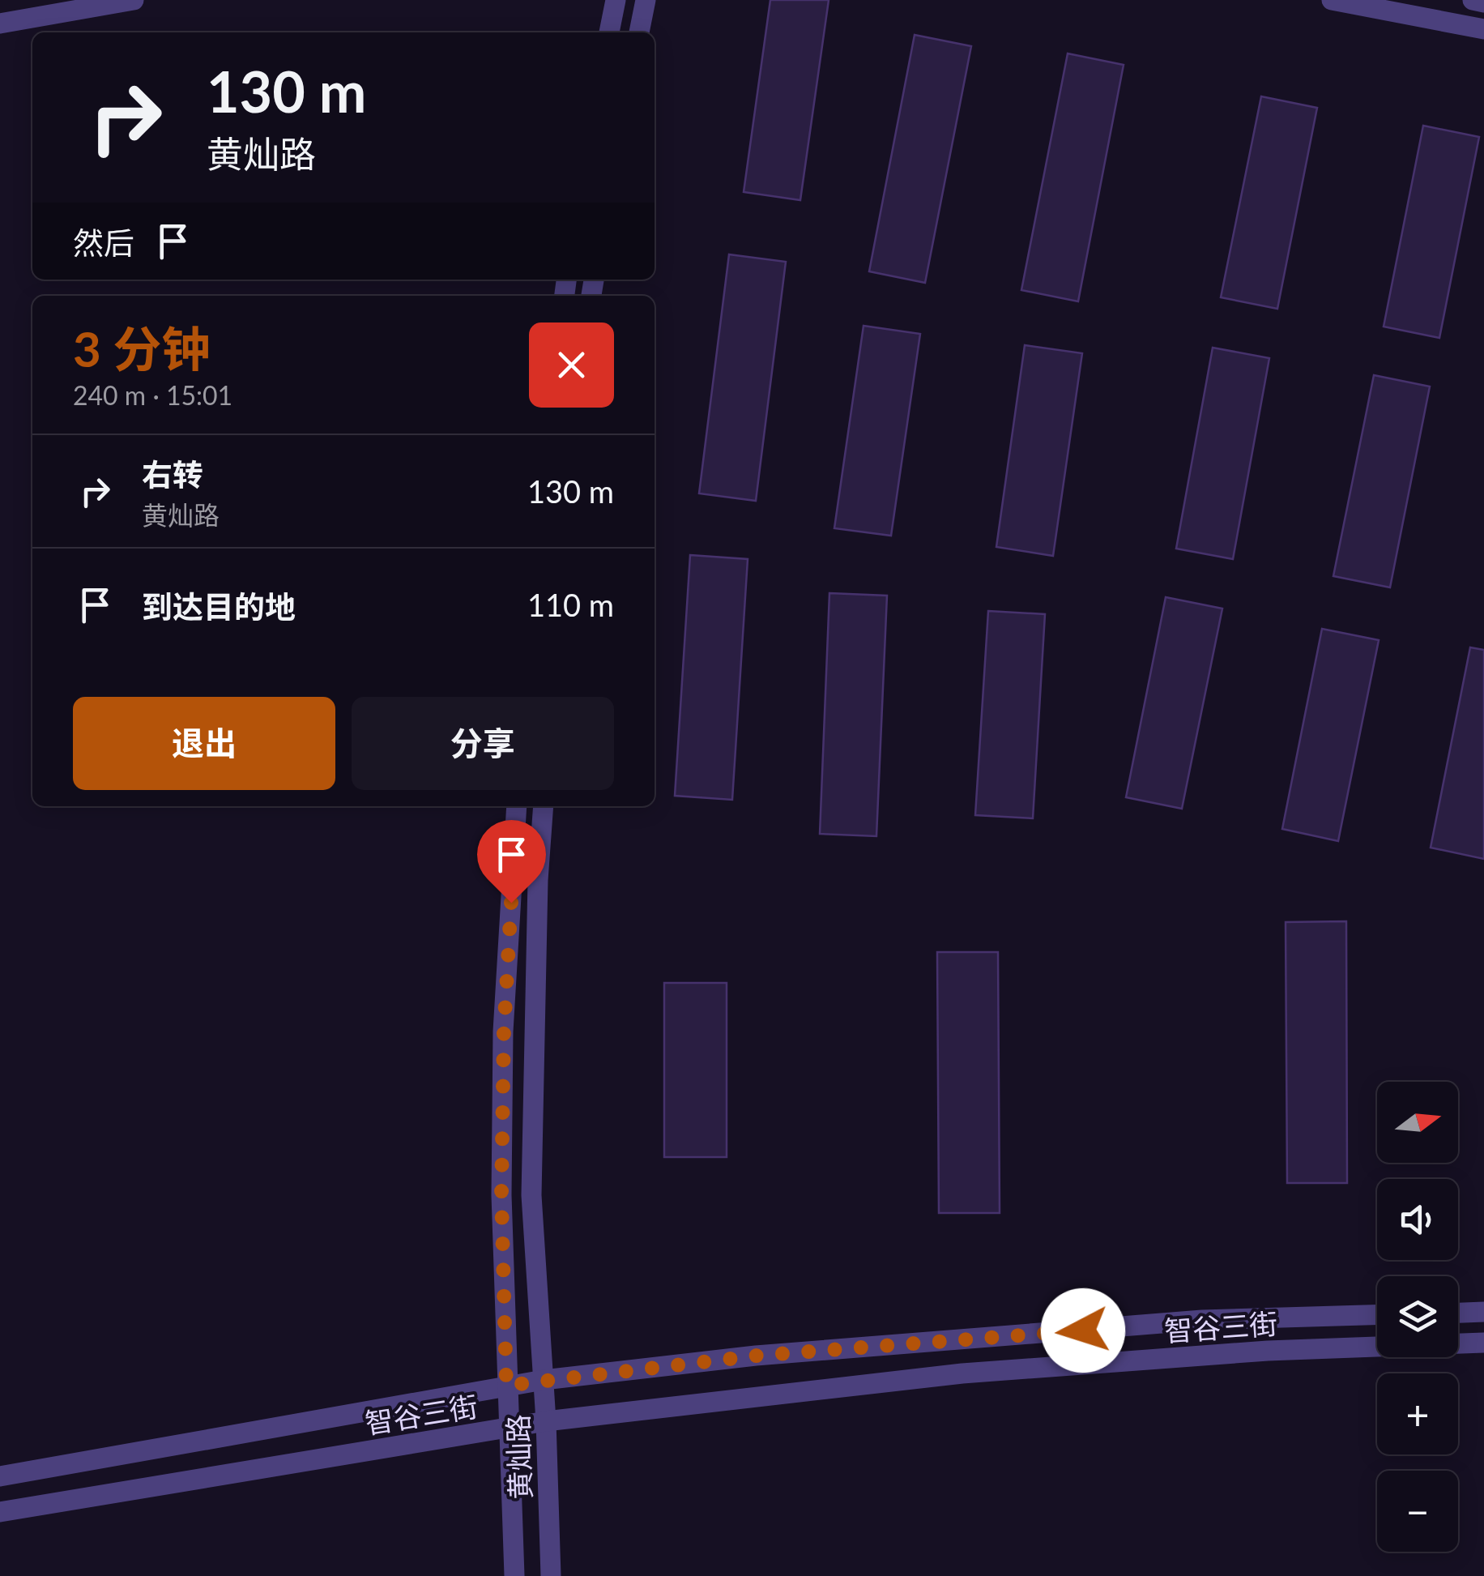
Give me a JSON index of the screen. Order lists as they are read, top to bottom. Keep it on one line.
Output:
{"streets":{"street":["智谷三街","黄灿路"]},"crossings":[["智谷三街","黄灿路"]],"north":"right","page":{"turn":["130 m","黄灿路"],"then":"然后","heading":["3 分钟","240 m · 15:01"],"list":[{"name":"右转","note":"黄灿路","value":"130 m"},{"name":"到达目的地","value":"110 m"}],"buttons":["退出","分享"],"map_buttons":["+","−"]}}
